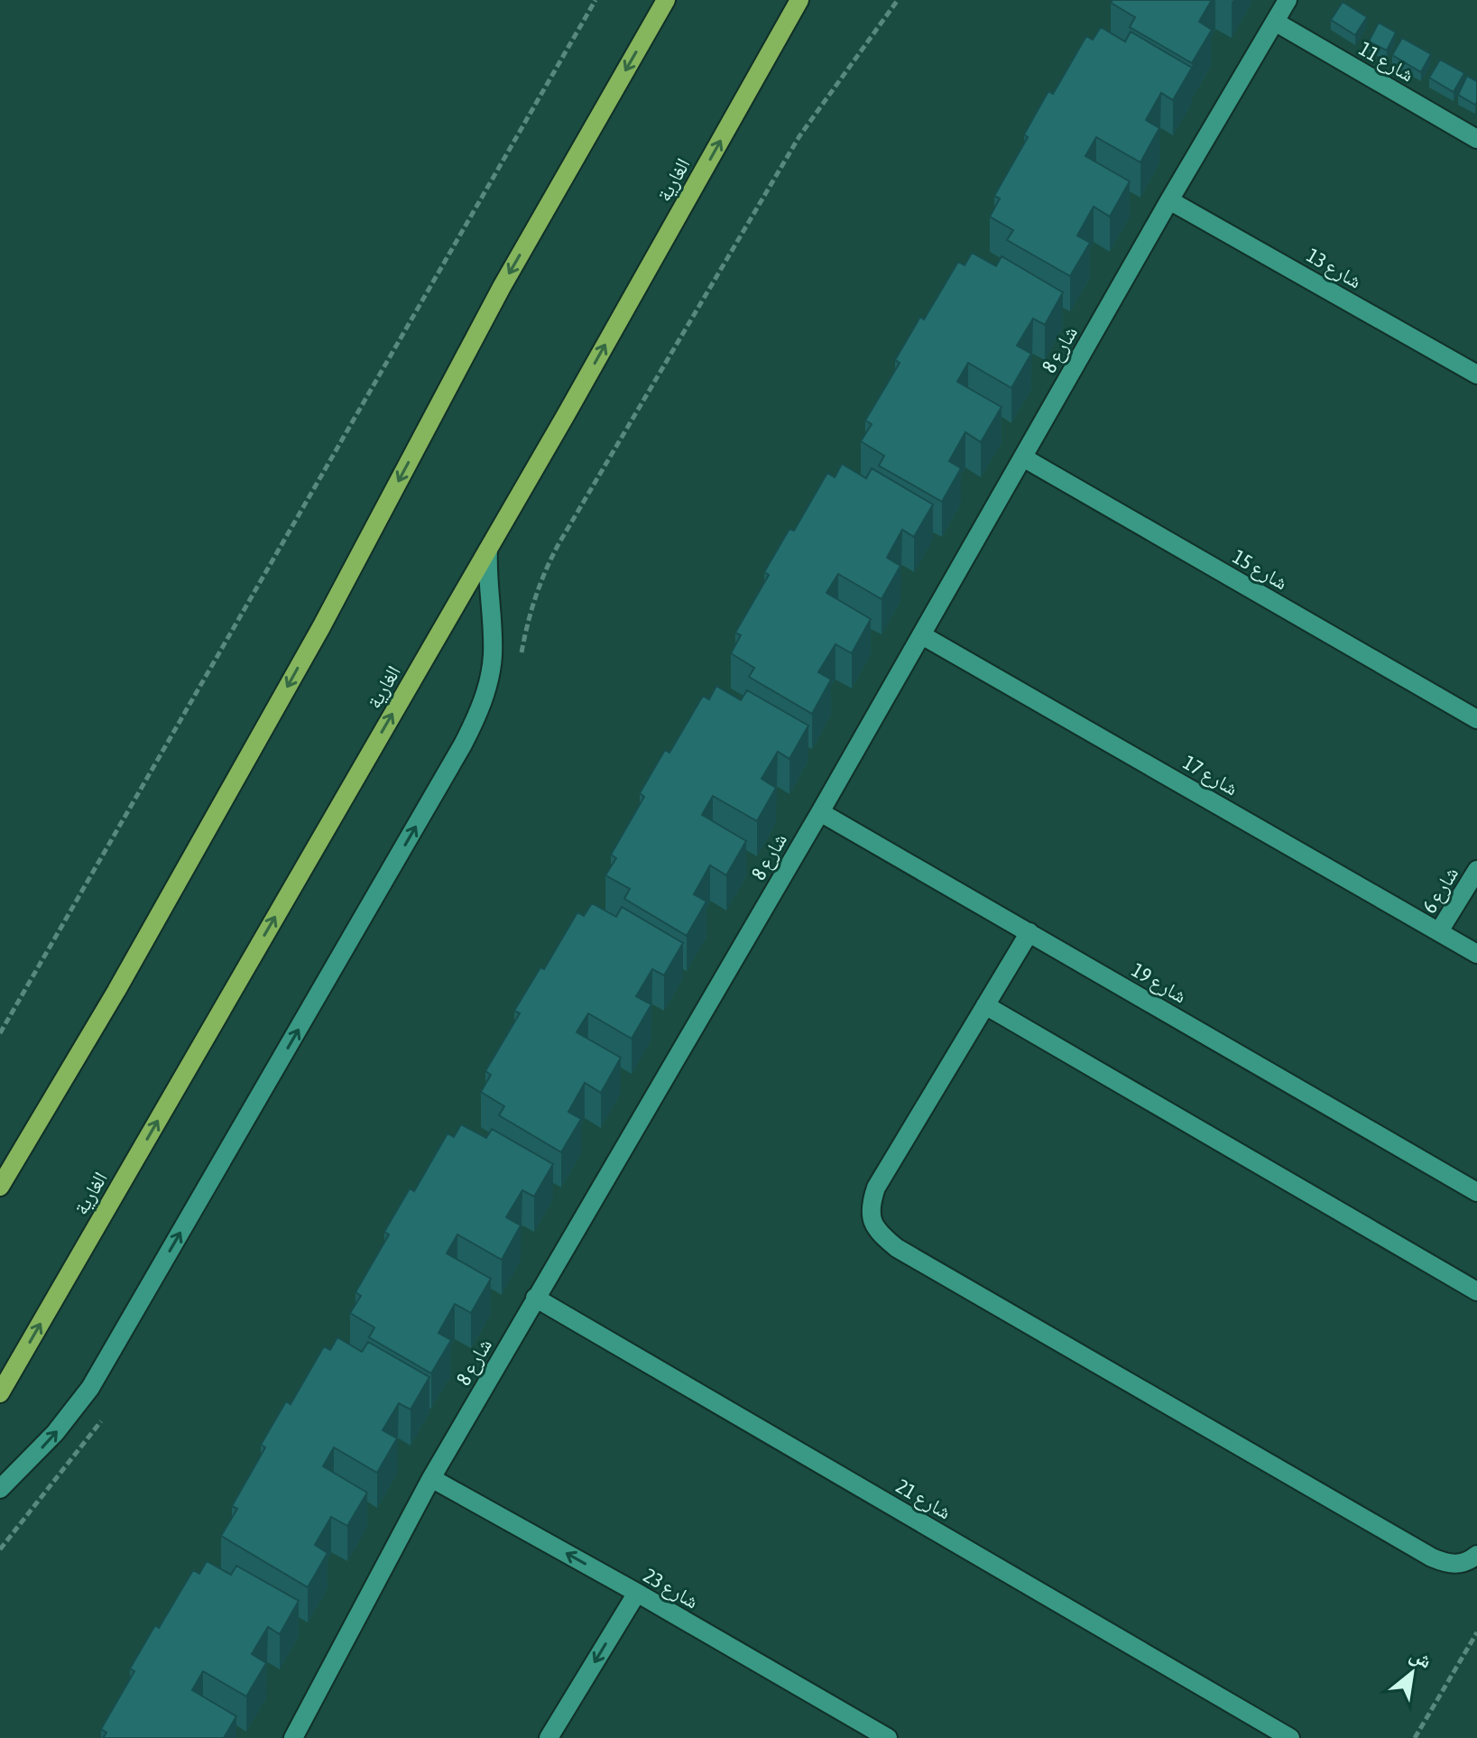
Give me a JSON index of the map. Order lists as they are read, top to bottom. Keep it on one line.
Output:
{"streets":{"main road":["الغارية"],"street":["شارع 11","شارع 13","شارع 8","شارع 15","شارع 17","شارع 6","شارع 19","شارع 21","شارع 23"]},"crossings":[["شارع 11","شارع 8"],["شارع 13","شارع 8"],["شارع 8","شارع 15"],["شارع 8","شارع 17"],["شارع 8","شارع 19"],["شارع 8","شارع 21"],["شارع 8","شارع 23"],["شارع 17","شارع 6"]],"one_way":["شارع 23"],"north":"top right"}
